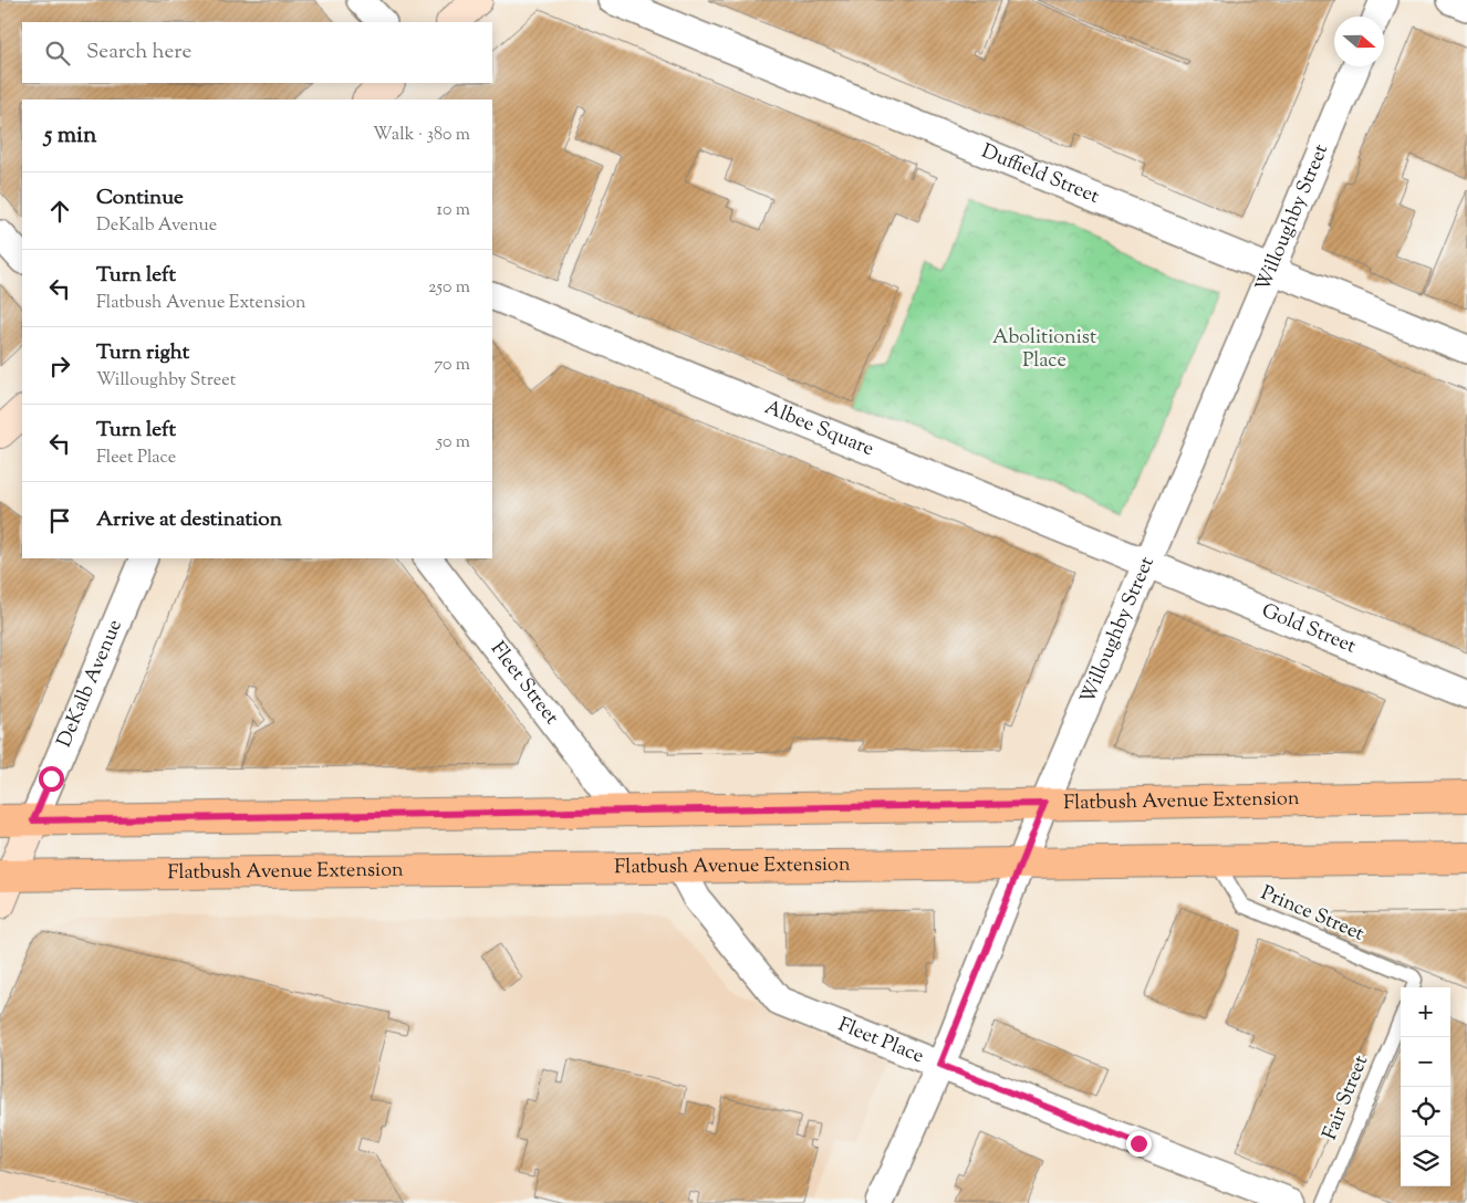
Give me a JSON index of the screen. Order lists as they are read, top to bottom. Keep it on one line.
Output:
{"streets":{"main road":["Flatbush Avenue Extension"],"street":["Duffield Street","Willoughby Street","Albee Square","Gold Street","DeKalb Avenue","Fleet Street","Fleet Place"],"lane":["Prince Street","Fair Street"]},"crossings":[["Duffield Street","Willoughby Street"],["Willoughby Street","Albee Square"],["Willoughby Street","Gold Street"],["Willoughby Street","Flatbush Avenue Extension"],["Willoughby Street","Fleet Place"],["Albee Square","Gold Street"],["DeKalb Avenue","Flatbush Avenue Extension"],["Fleet Street","Flatbush Avenue Extension"],["Flatbush Avenue Extension","Prince Street"],["Flatbush Avenue Extension","Fleet Place"]],"parks":["Abolitionist Place"],"north":"right","page":{"search":"Search here","heading":["5 min","Walk · 380 m"],"list":[["Continue","DeKalb Avenue","10 m"],["Turn left","Flatbush Avenue Extension","250 m"],["Turn right","Willoughby Street","70 m"],["Turn left","Fleet Place","50 m"],"Arrive at destination"],"map_buttons":["+","−"]}}
